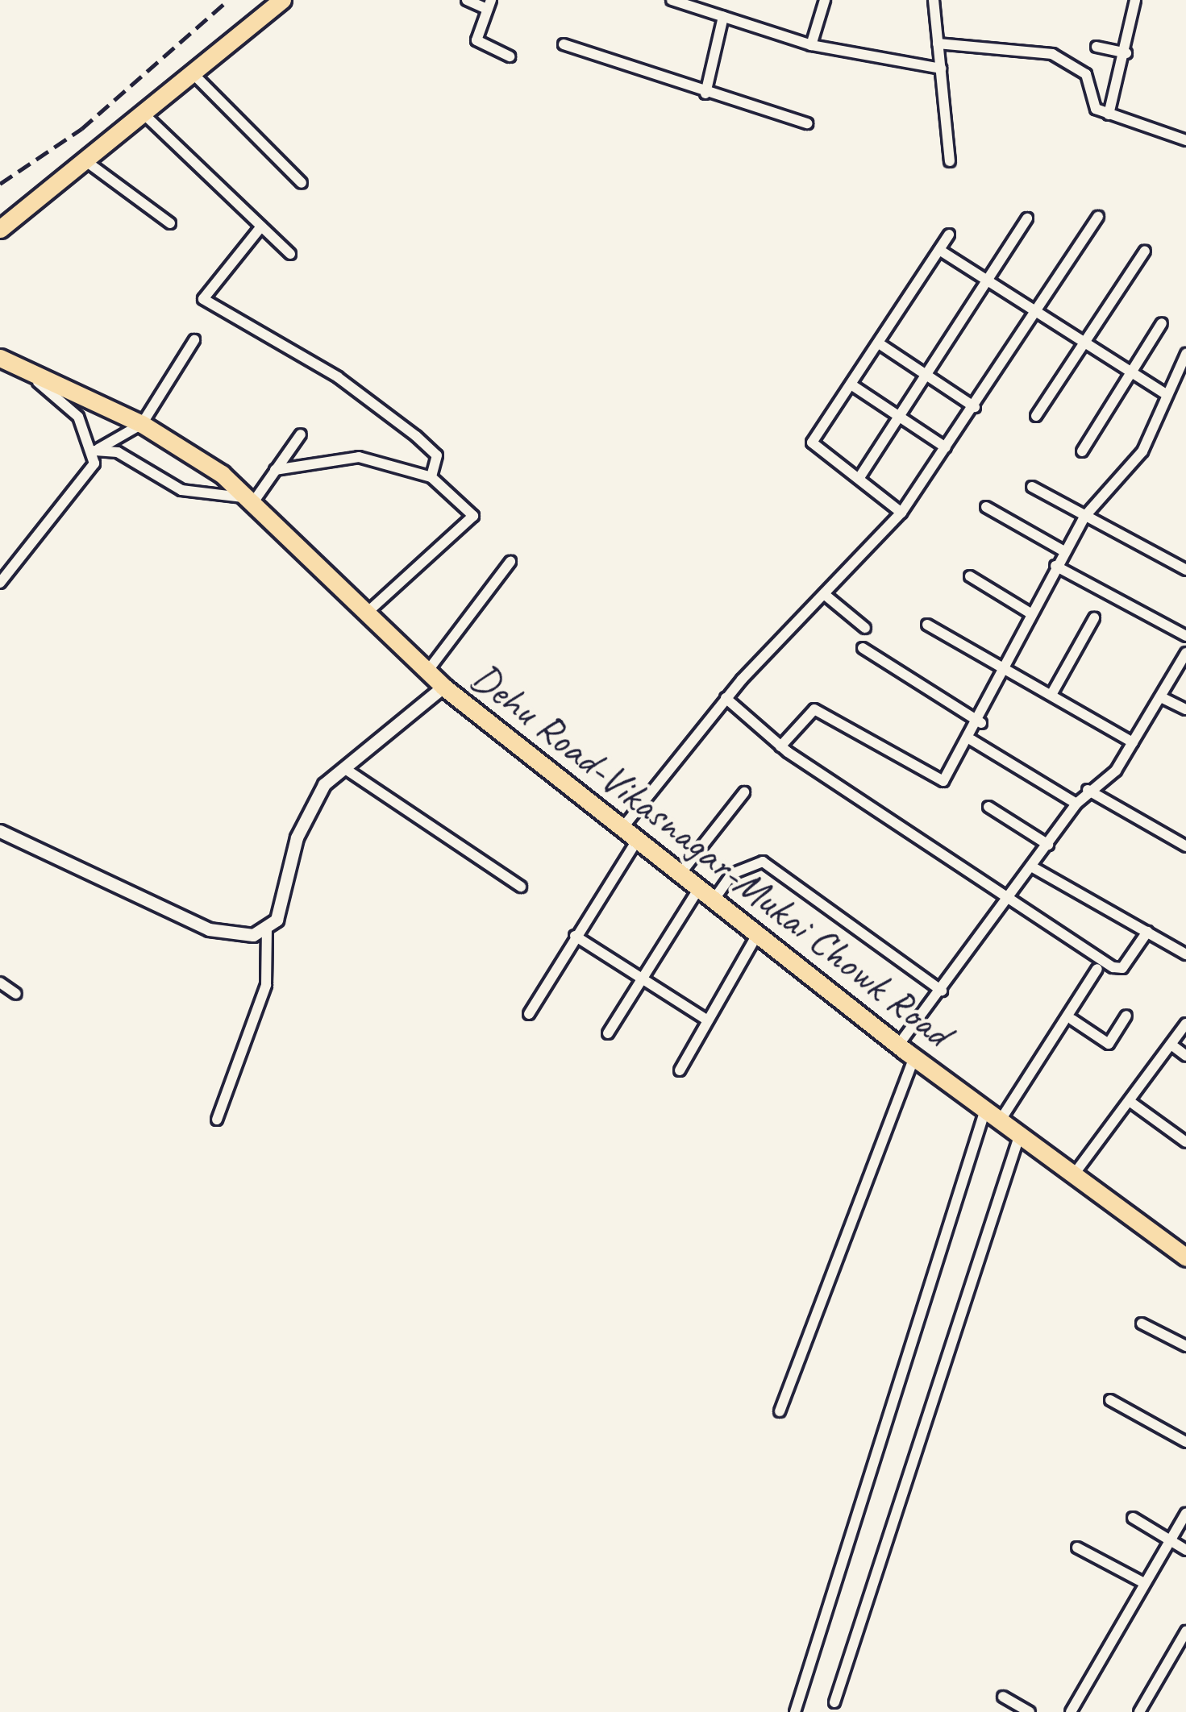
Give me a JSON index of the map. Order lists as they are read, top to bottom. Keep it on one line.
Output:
{"streets":{"main road":["Dehu Road-Vikasnagar-Mukai Chowk Road"]}}
